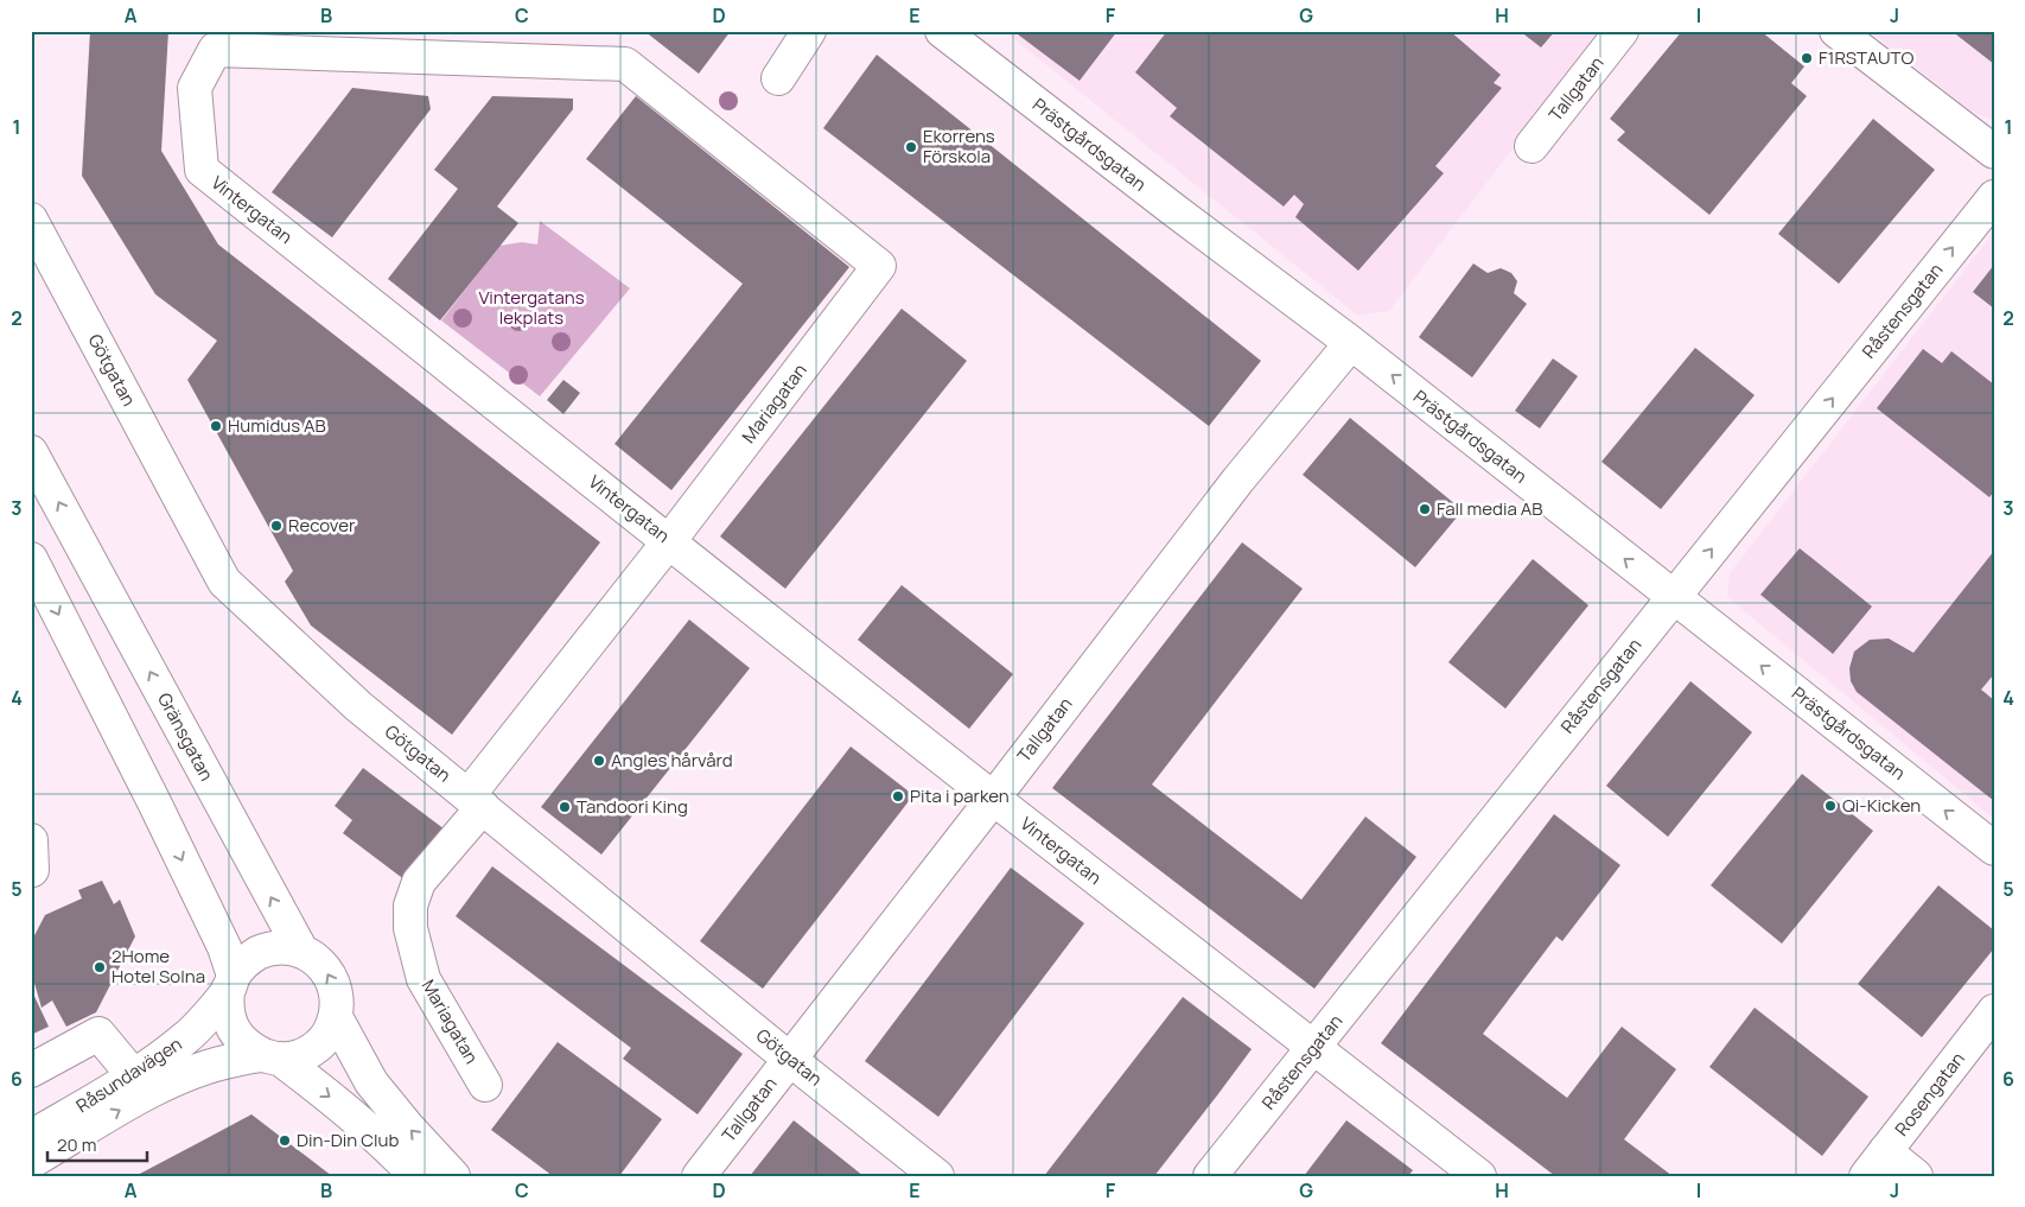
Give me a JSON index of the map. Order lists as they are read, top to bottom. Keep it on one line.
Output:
{"streets":{"street":["Tallgatan","Prästgårdsgatan","Vintergatan","Råstensgatan","Götgatan","Mariagatan","Gränsgatan","Råsundavägen","Rosengatan"]},"crossings":[["Tallgatan","Prästgårdsgatan"],["Tallgatan","Vintergatan"],["Tallgatan","Götgatan"],["Prästgårdsgatan","Råstensgatan"],["Vintergatan","Råstensgatan"],["Vintergatan","Mariagatan"],["Götgatan","Mariagatan"],["Gränsgatan","Råsundavägen"]],"one_way":["Prästgårdsgatan","Råstensgatan"],"parks":["Vintergatans lekplats"],"places":["F1RSTAUTO","Ekorrens Förskola","Humidus AB","Fall media AB","Recover","Angles hårvård","Pita i parken","Qi-Kicken","Tandoori King","2Home Hotel Solna","Din-Din Club"],"scale_bar":"20 m","grid":{"columns":["A","B","C","D","E","F","G","H","I","J"],"rows":["1","2","3","4","5","6"]}}
